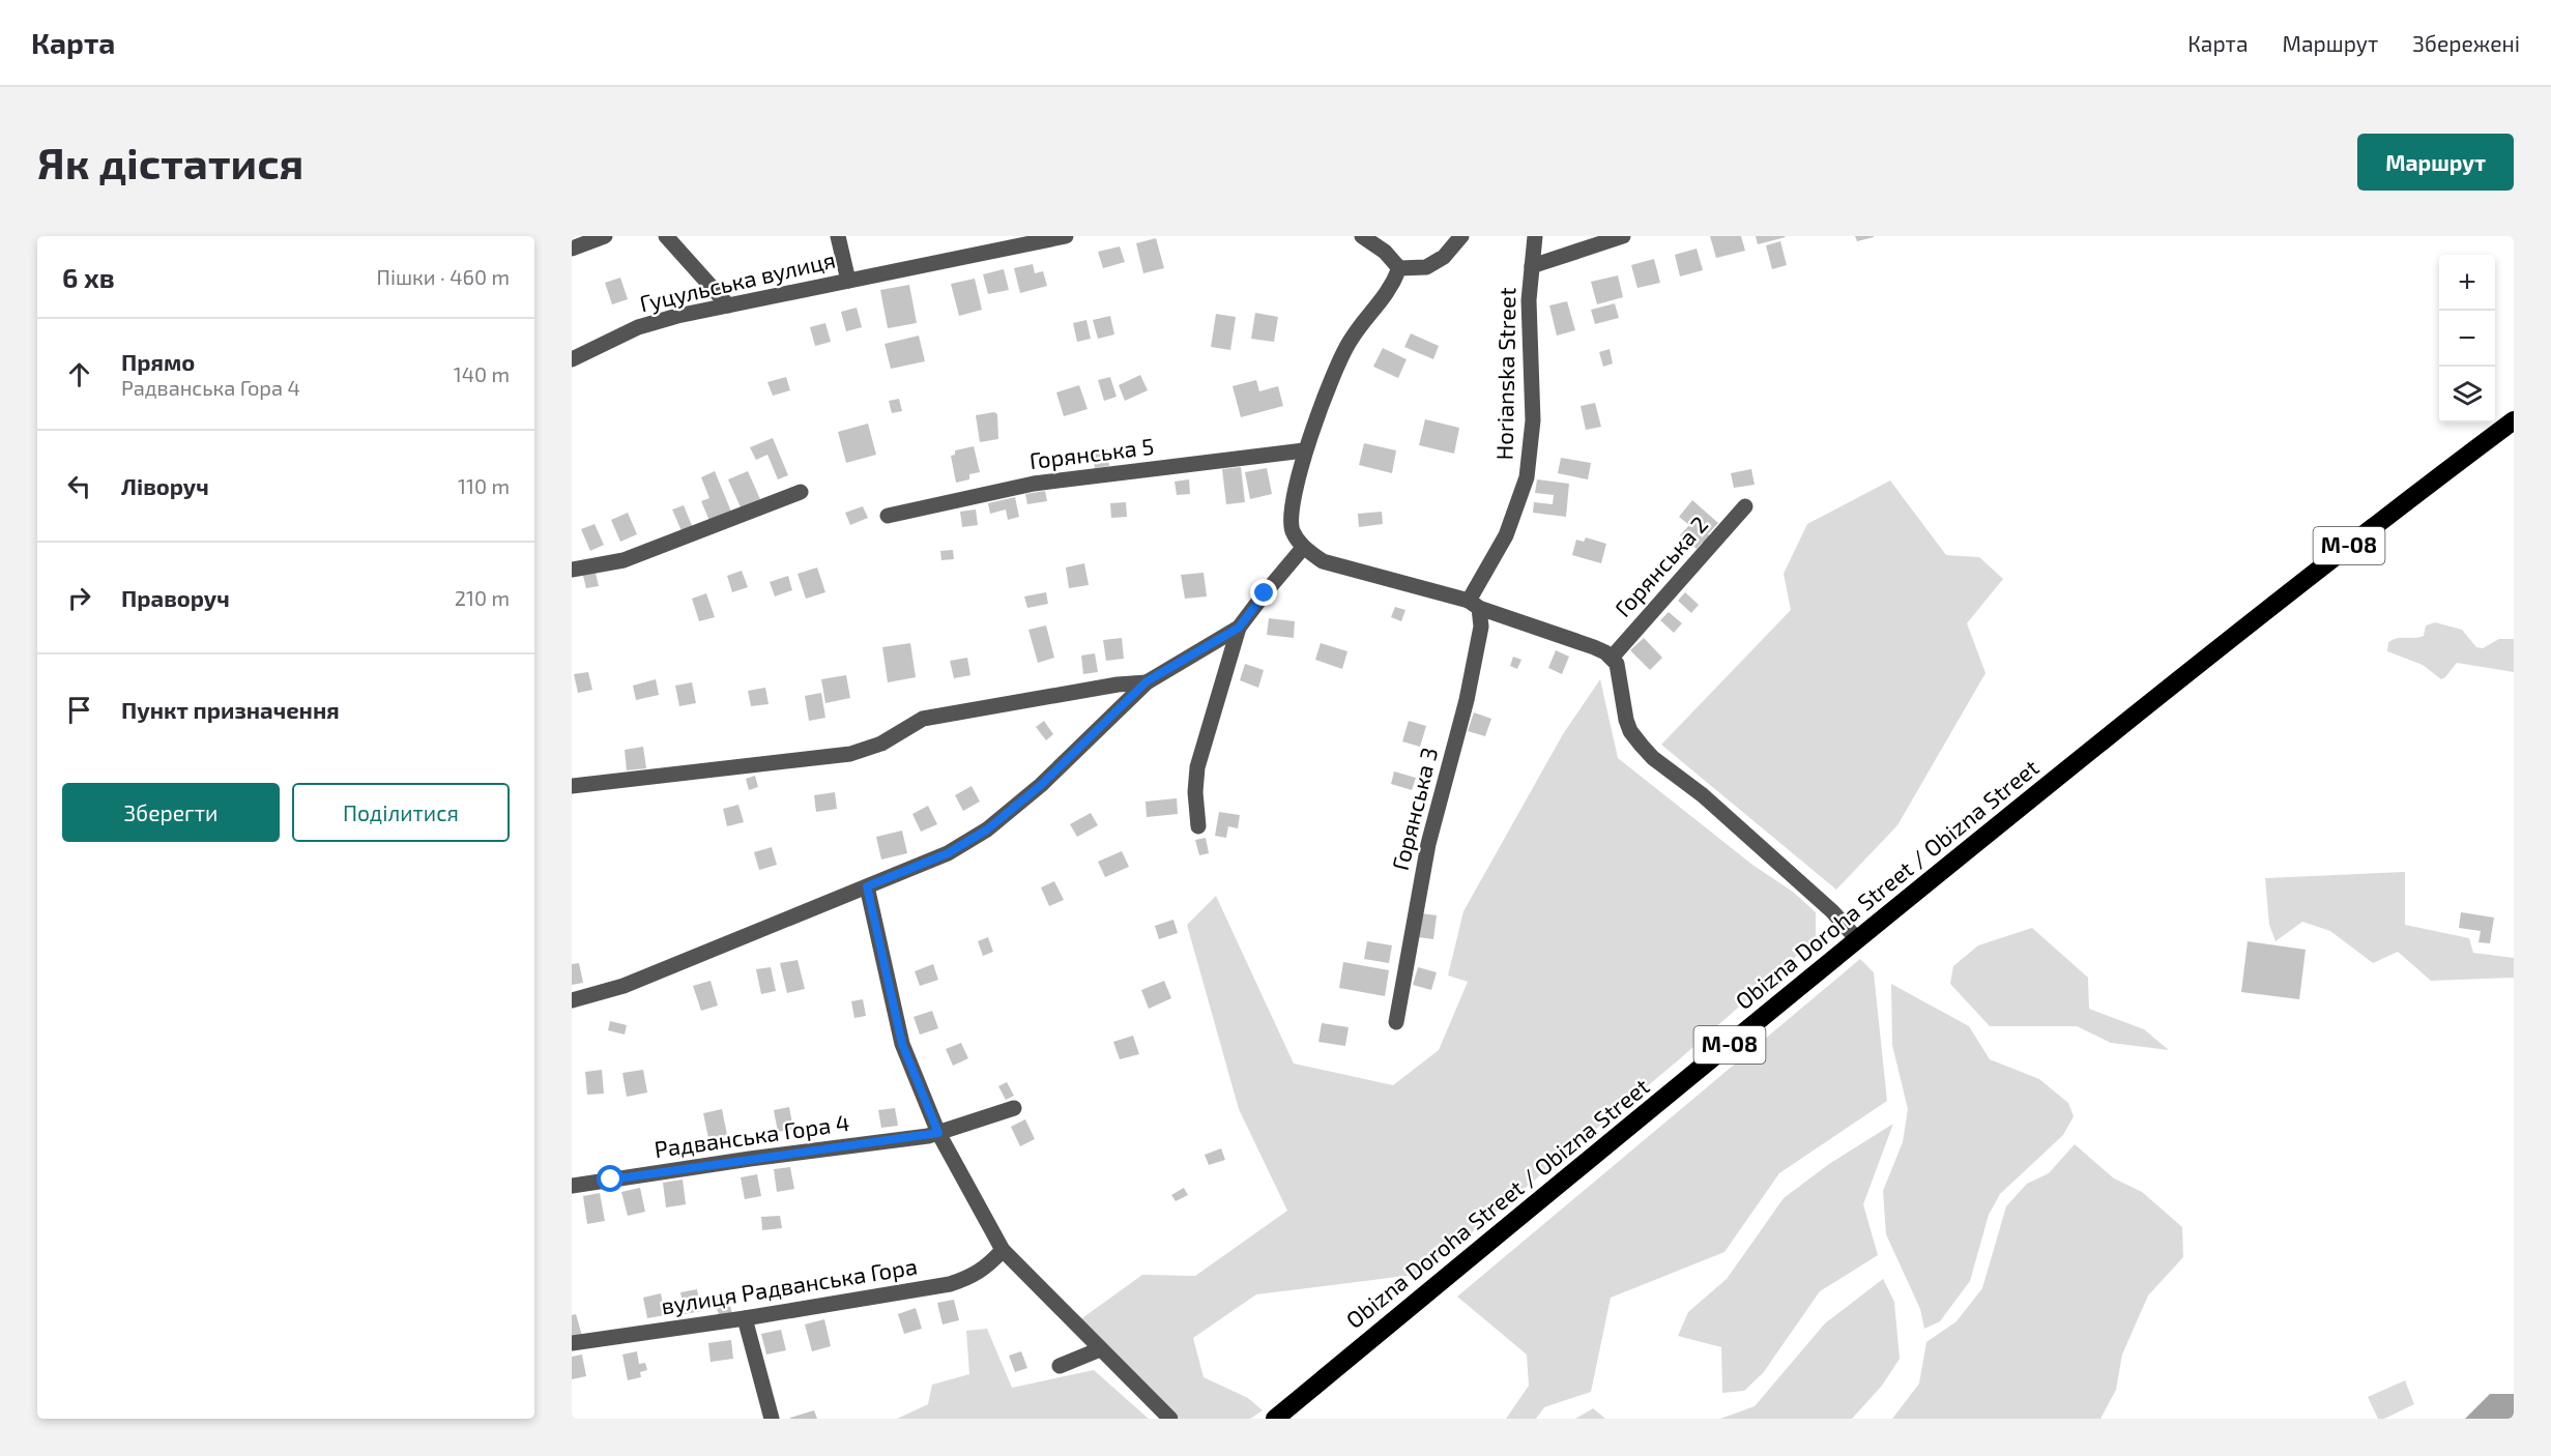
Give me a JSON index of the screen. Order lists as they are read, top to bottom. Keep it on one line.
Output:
{"streets":{"highway":["М-08","Obizna Doroha Street / Obizna Street"],"street":["Гуцульська вулиця","Horianska Street","Горянська 5","Горянська 2","Горянська 3","Радванська Гора 4","вулиця Радванська Гора"]},"crossings":[["Horianska Street","Горянська 3"]],"page":{"header":"Карта","nav":["Карта","Маршрут","Збережені"],"buttons":["Маршрут",["Зберегти","Поділитися"]],"title":"Як дістатися","heading":["6 хв","Пішки · 460 m"],"map_buttons":["+","−"],"list":[["Прямо","Радванська Гора 4","140 m"],["Ліворуч","110 m"],["Праворуч","210 m"],"Пункт призначення"]}}
